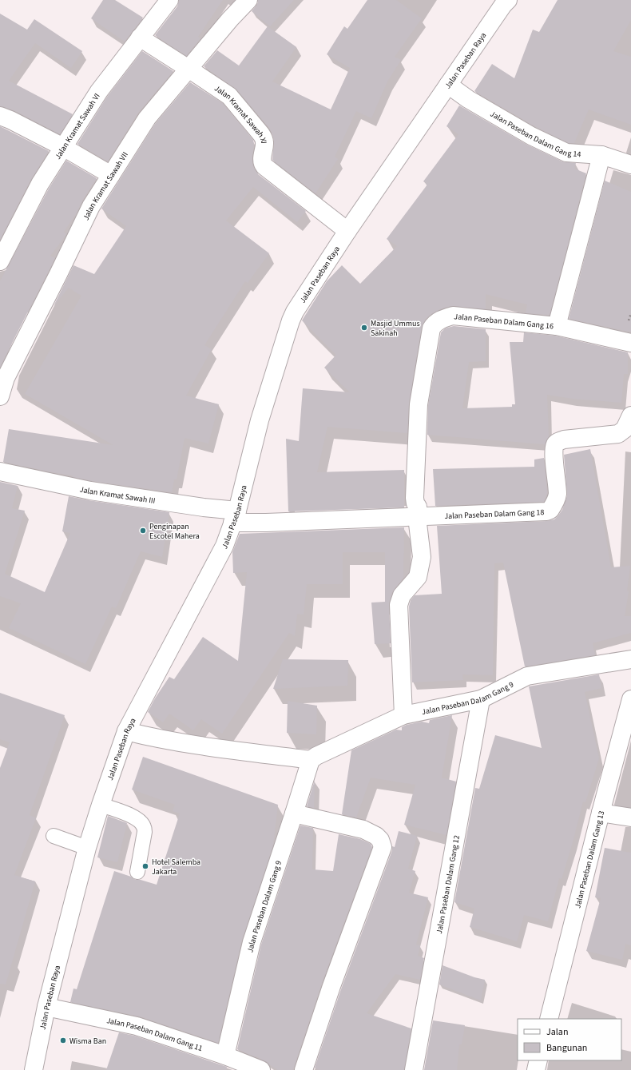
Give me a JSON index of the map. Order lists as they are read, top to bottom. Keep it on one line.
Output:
{"streets":{"street":["Jalan Paseban Raya","Jalan Kramat Sawah XI","Jalan Kramat Sawah VI","Jalan Paseban Dalam Gang 14","Jalan Kramat Sawah VII","Jalan Paseban Dalam Gang 16","Jalan Kramat Sawah III","Jalan Paseban Dalam Gang 18","Jalan Paseban Dalam Gang 9","Jalan Paseban Dalam Gang 13","Jalan Paseban Dalam Gang 12","Jalan Paseban Dalam Gang 11"]},"crossings":[["Jalan Paseban Raya","Jalan Kramat Sawah XI"],["Jalan Paseban Raya","Jalan Paseban Dalam Gang 14"],["Jalan Paseban Raya","Jalan Kramat Sawah III"],["Jalan Paseban Raya","Jalan Paseban Dalam Gang 18"],["Jalan Paseban Raya","Jalan Paseban Dalam Gang 11"],["Jalan Kramat Sawah XI","Jalan Kramat Sawah VI"],["Jalan Kramat Sawah XI","Jalan Kramat Sawah VII"],["Jalan Paseban Dalam Gang 14","Jalan Paseban Dalam Gang 16"],["Jalan Paseban Dalam Gang 16","Jalan Paseban Dalam Gang 18"],["Jalan Kramat Sawah III","Jalan Paseban Dalam Gang 18"],["Jalan Paseban Dalam Gang 9","Jalan Paseban Dalam Gang 12"],["Jalan Paseban Dalam Gang 9","Jalan Paseban Dalam Gang 11"]],"places":["Masjid Ummus Sakinah","Penginapan Escotel Mahera","Hotel Salemba Jakarta","Wisma Ban"],"legend":["Jalan","Bangunan"]}
